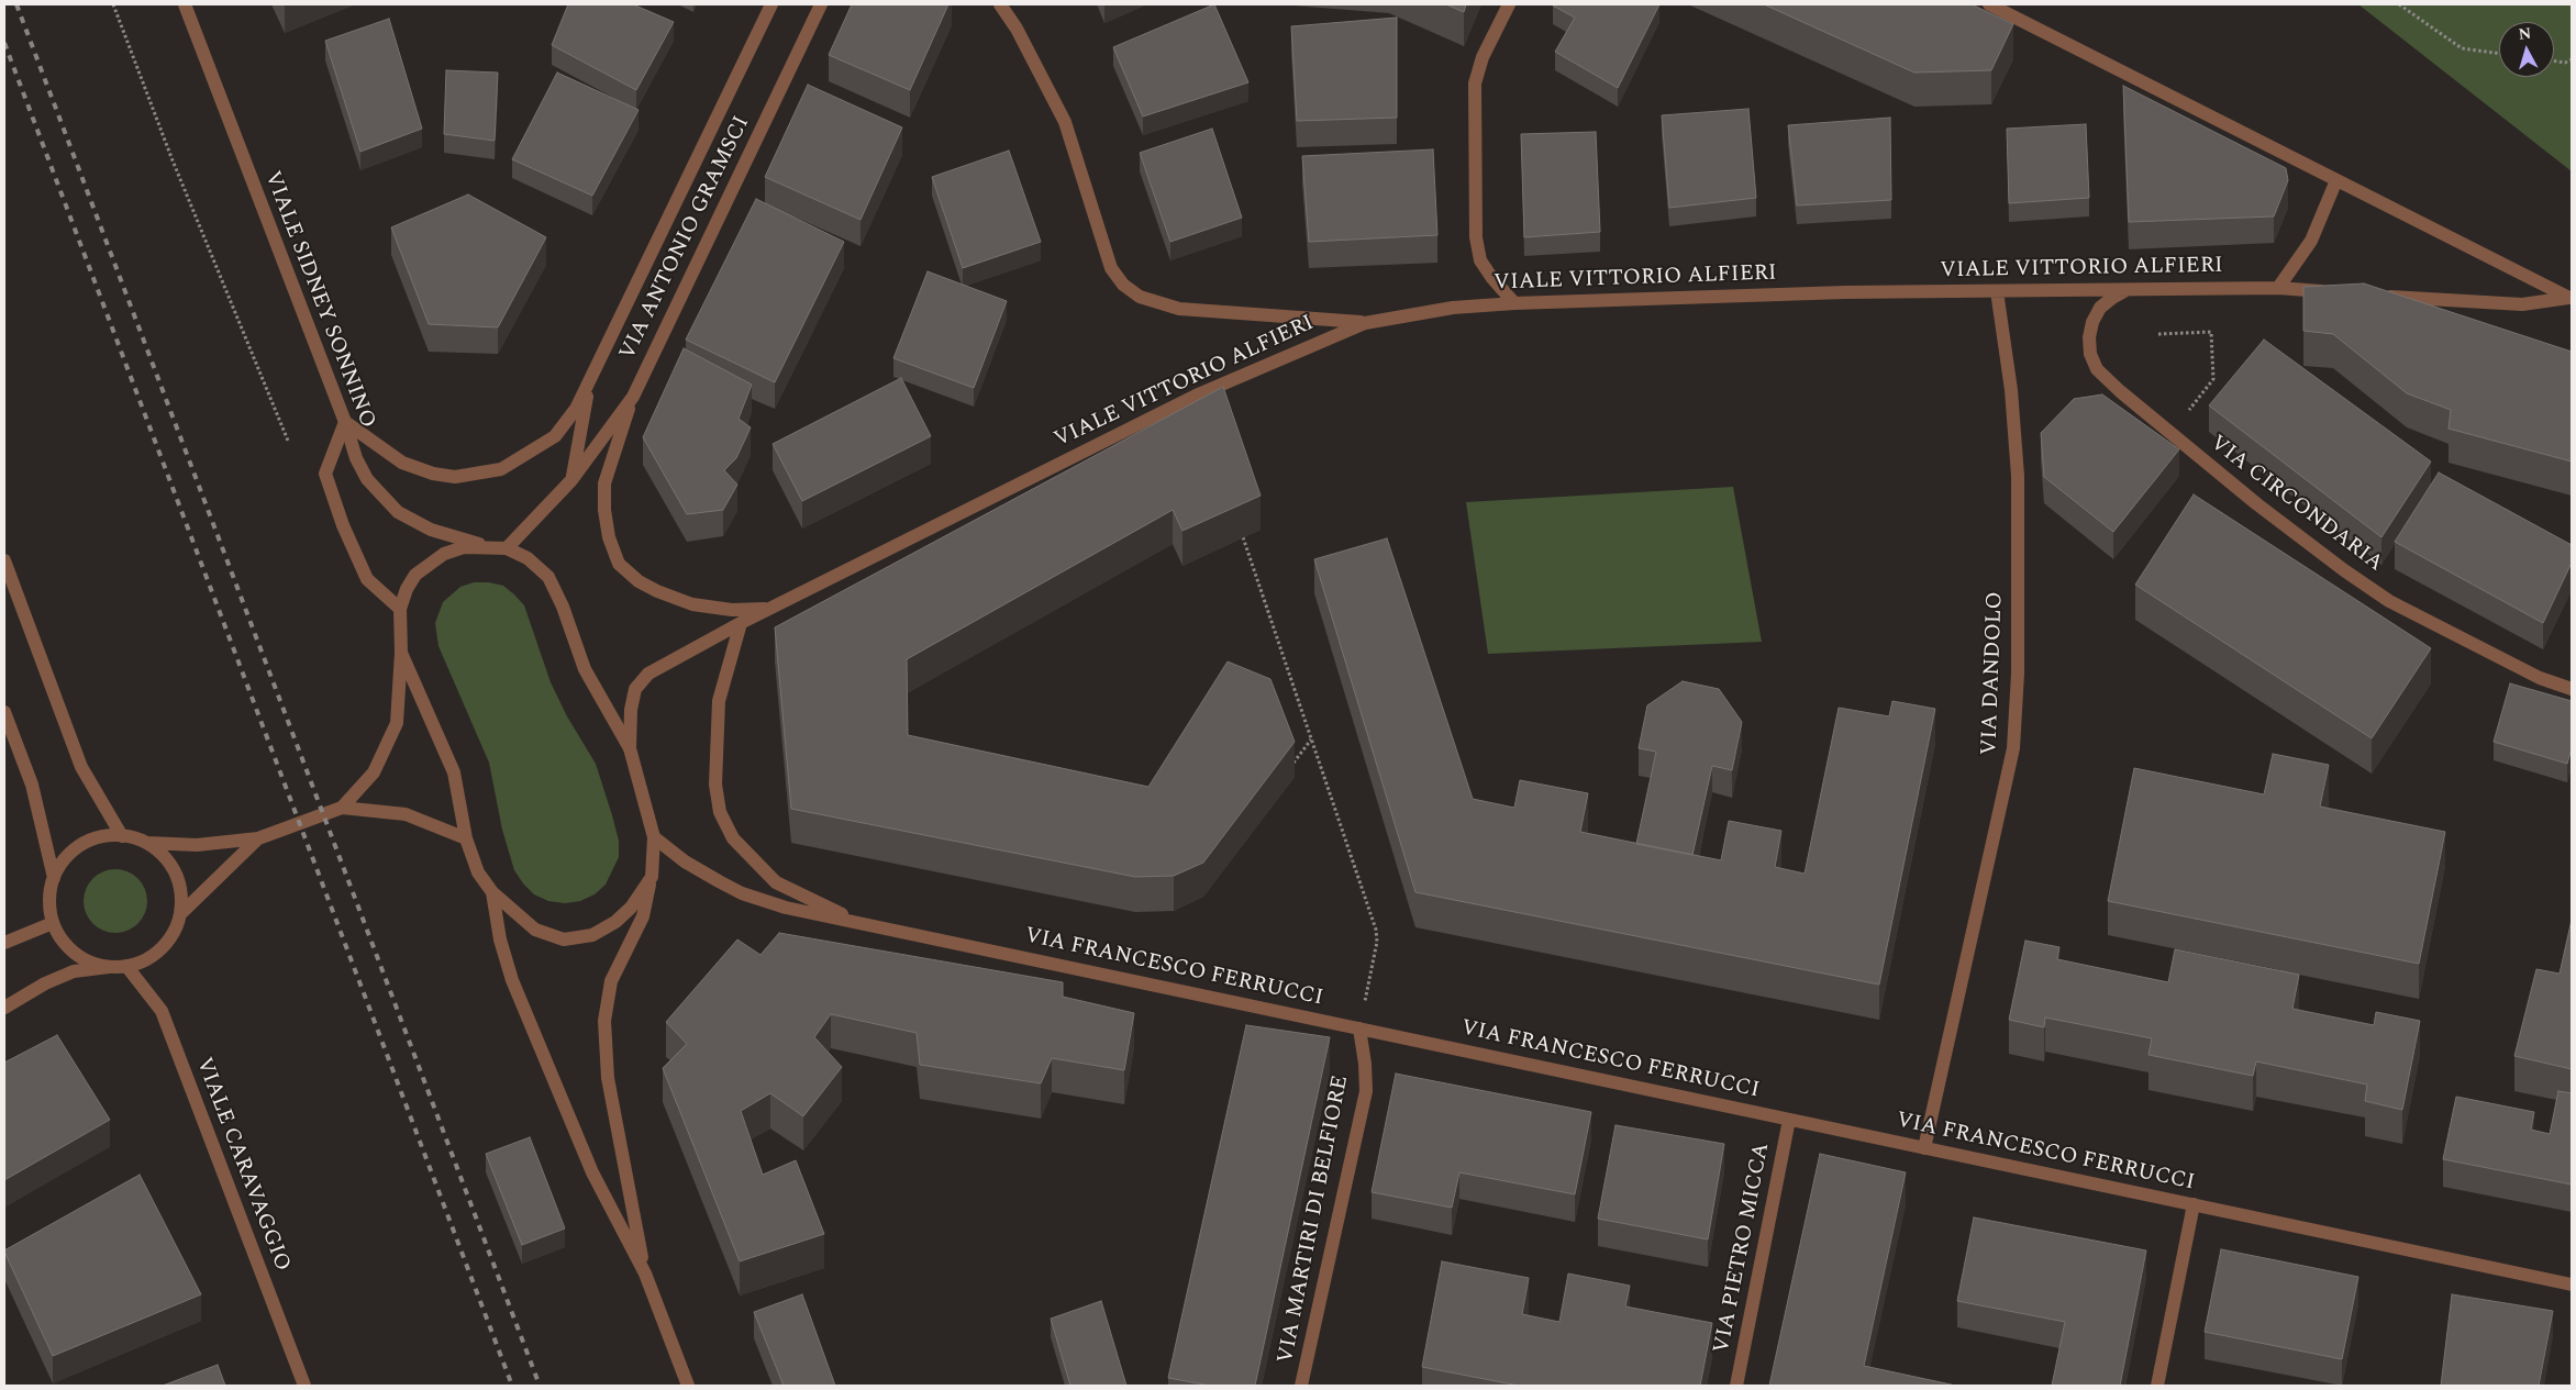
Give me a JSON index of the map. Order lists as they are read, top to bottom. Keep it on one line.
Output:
{"streets":{"street":["VIA ANTONIO GRAMSCI","VIALE VITTORIO ALFIERI","VIALE SIDNEY SONNINO","VIA CIRCONDARIA","VIA DANDOLO","VIA FRANCESCO FERRUCCI","VIALE CARAVAGGIO","VIA MARTIRI DI BELFIORE","VIA PIETRO MICCA"]},"crossings":[["VIA ANTONIO GRAMSCI","VIALE VITTORIO ALFIERI"],["VIA ANTONIO GRAMSCI","VIALE SIDNEY SONNINO"],["VIALE VITTORIO ALFIERI","VIA CIRCONDARIA"],["VIALE VITTORIO ALFIERI","VIA DANDOLO"],["VIA DANDOLO","VIA FRANCESCO FERRUCCI"],["VIA FRANCESCO FERRUCCI","VIA MARTIRI DI BELFIORE"],["VIA FRANCESCO FERRUCCI","VIA PIETRO MICCA"]],"north":"top"}
